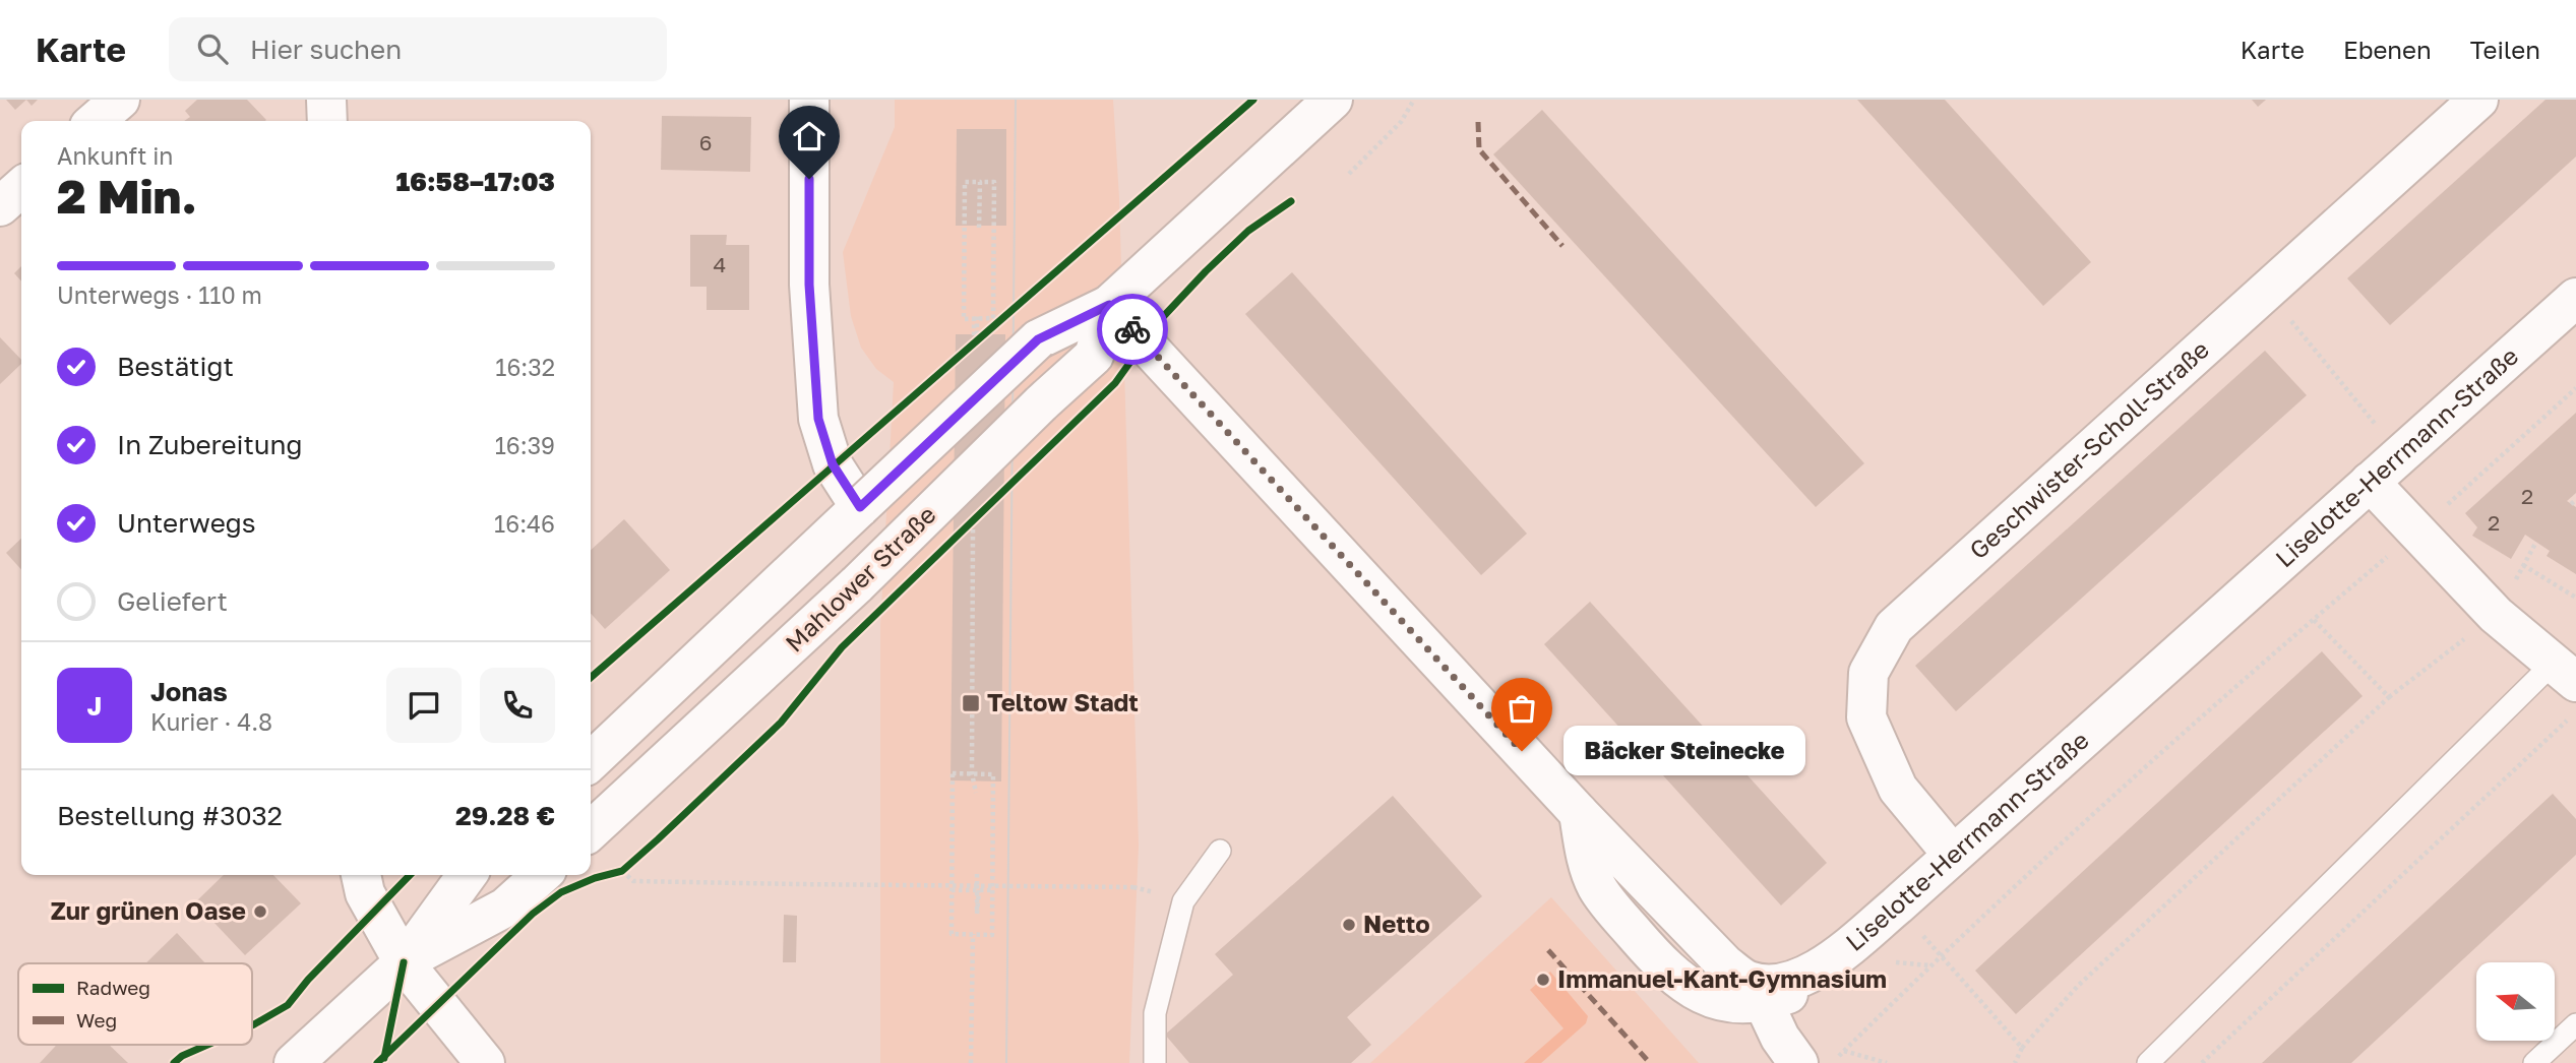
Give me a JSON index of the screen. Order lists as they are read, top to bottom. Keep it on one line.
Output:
{"streets":{"street":["Geschwister-Scholl-Straße","Liselotte-Herrmann-Straße","Mahlower Straße"]},"crossings":[["Geschwister-Scholl-Straße","Liselotte-Herrmann-Straße"],["Liselotte-Herrmann-Straße","Mahlower Straße"]],"places":{"transit":["Teltow Stadt"],"other":["Bäcker Steinecke","Zur grünen Oase","Netto","Immanuel-Kant-Gymnasium"]},"house_numbers":["6","4","2","2"],"legend":["Radweg","Weg"],"north":"left","page":{"header":"Karte","search":"Hier suchen","nav":["Karte","Ebenen","Teilen"],"heading":["2 Min.","Ankunft in","16:58–17:03"],"panel":["Jonas","Kurier · 4.8","Bestellung #3032","29.28 €"],"bar":"Unterwegs · 110 m","list":[["Bestätigt","16:32"],["In Zubereitung","16:39"],["Unterwegs","16:46"],"Geliefert"],"round":"J","bubble":"Bäcker Steinecke"}}
